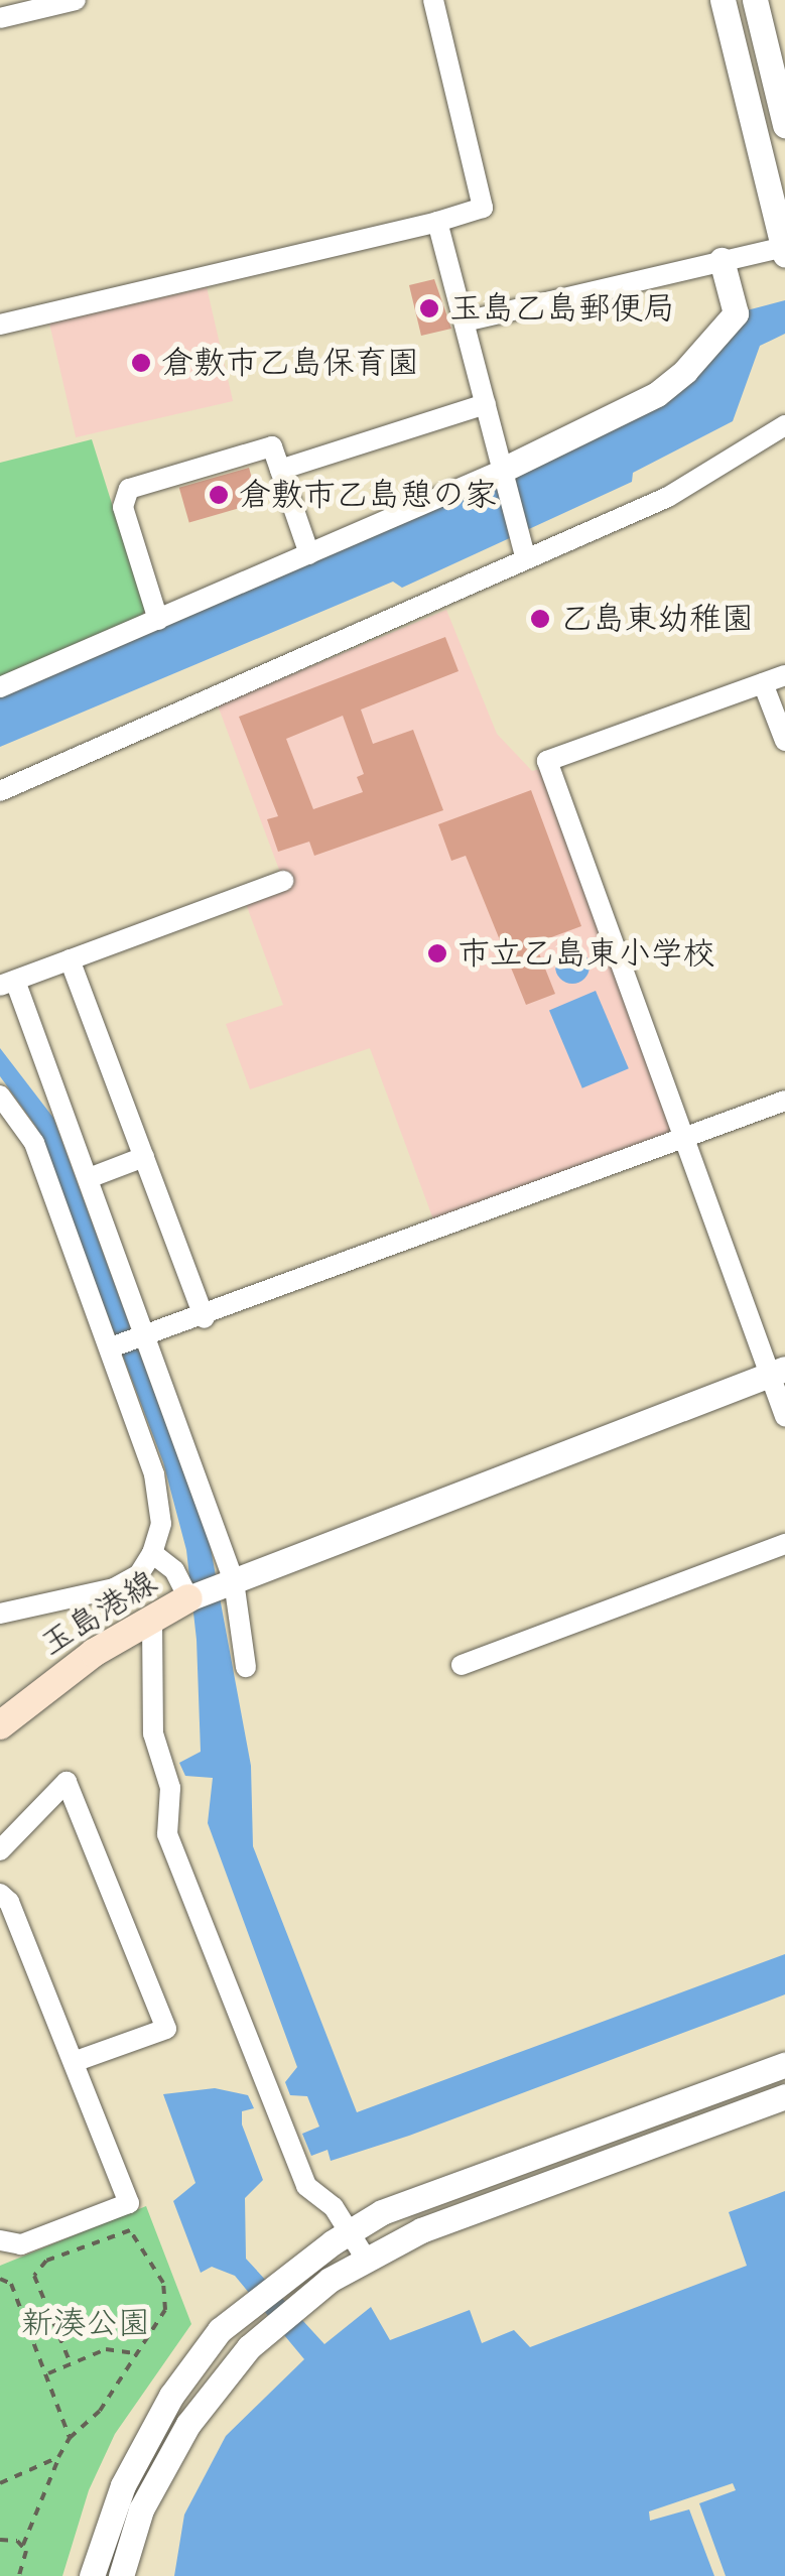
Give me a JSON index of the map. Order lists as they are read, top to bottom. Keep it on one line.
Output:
{"streets":{"main road":["玉島港線"]},"parks":["新湊公園"],"places":["玉島乙島郵便局","倉敷市乙島保育園","倉敷市乙島憩の家","乙島東幼稚園","市立乙島東小学校"]}
